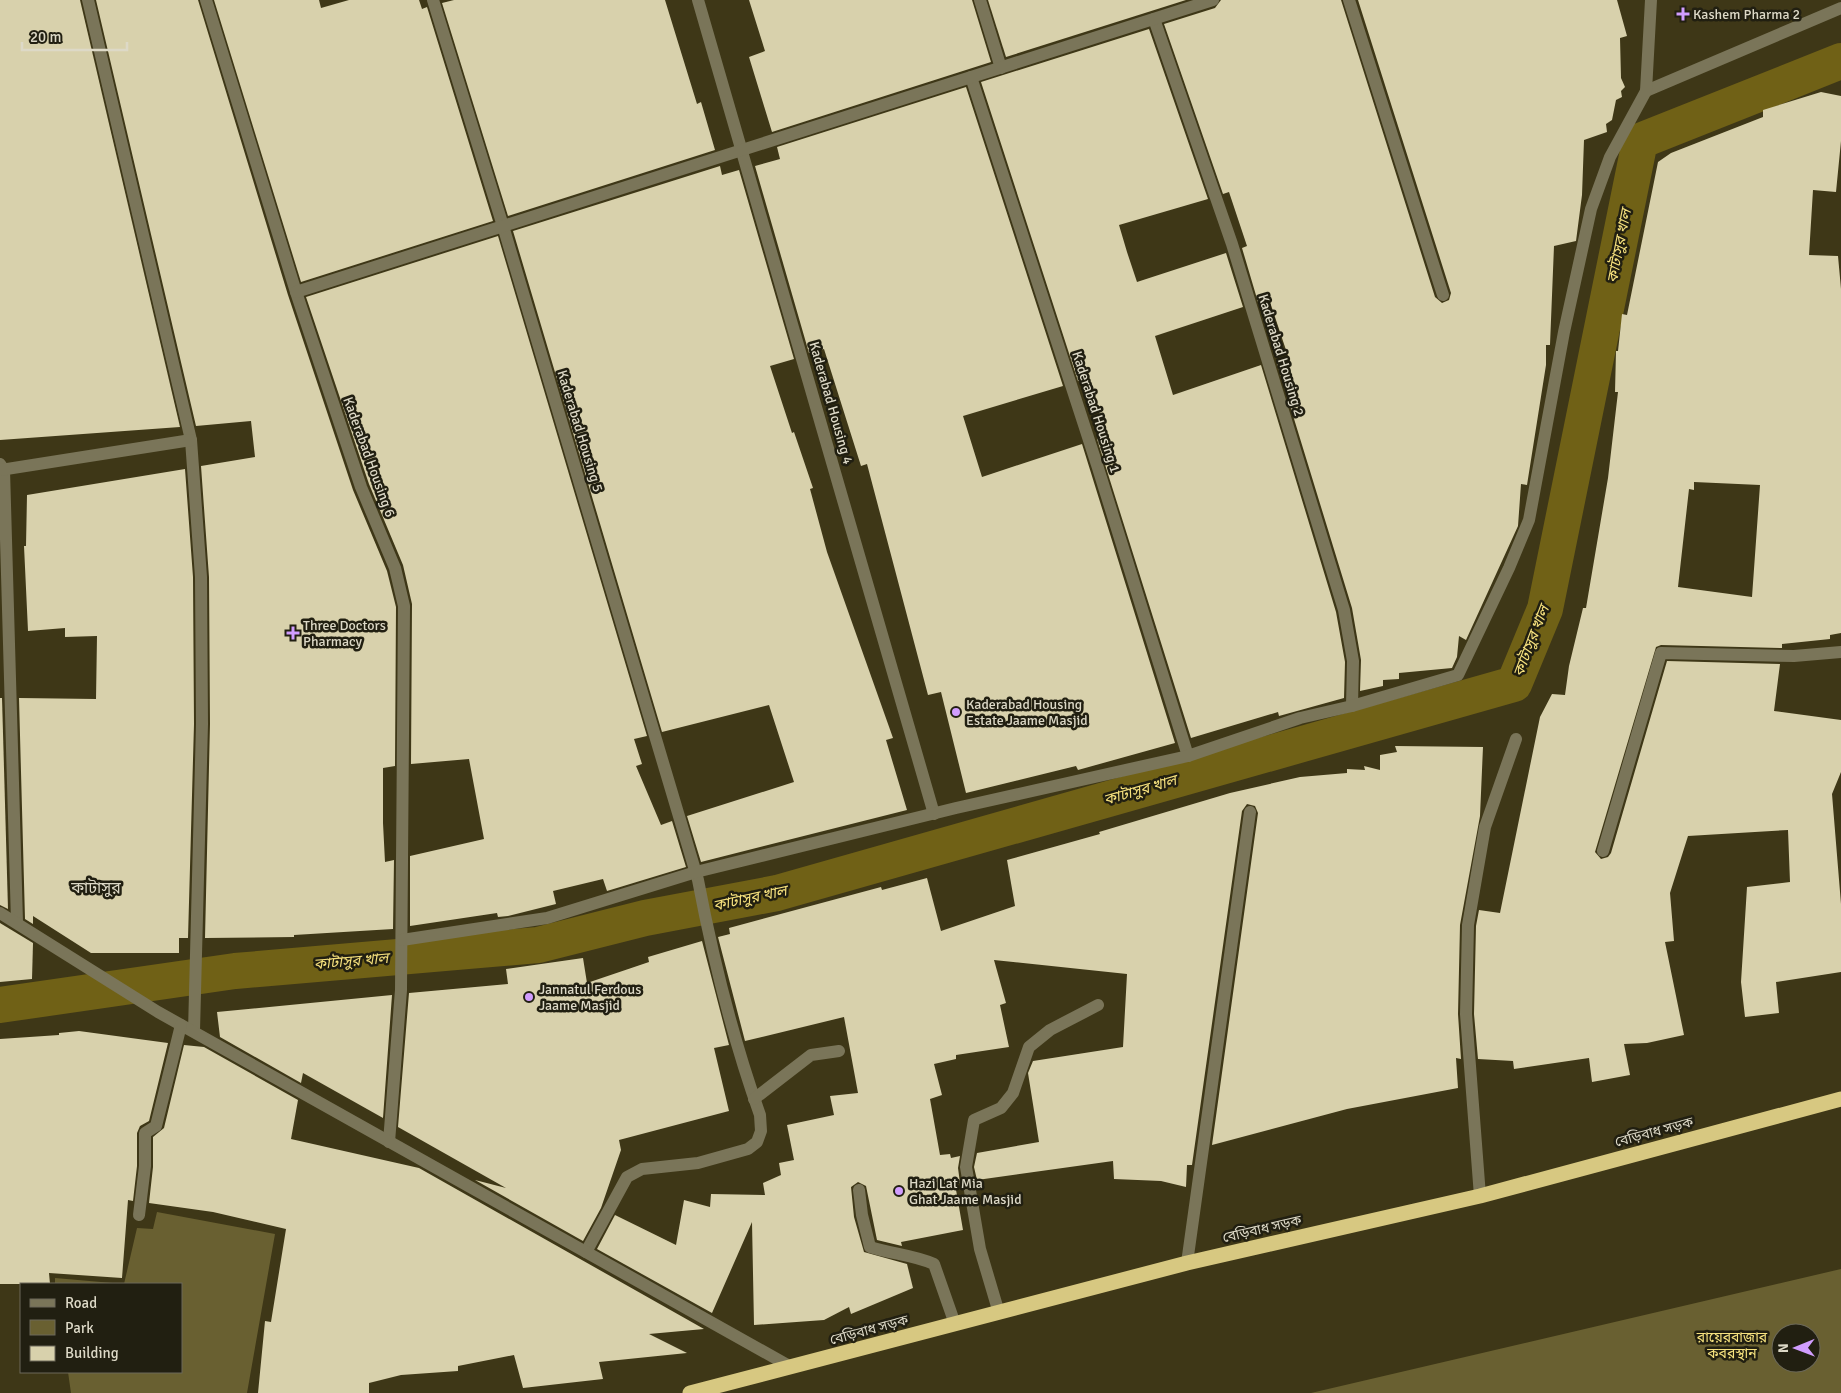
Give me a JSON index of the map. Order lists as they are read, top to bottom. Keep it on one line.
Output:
{"streets":{"highway":["বেড়িবাধ সড়ক"],"street":["Kaderabad Housing 2","Kaderabad Housing 4","Kaderabad Housing 1","Kaderabad Housing 5","Kaderabad Housing 6"]},"districts":["কাটাসুর"],"water":["কাটাসুর খাল"],"parks":["রায়েরবাজার কবরস্থান"],"places":{"health":["Kashem Pharma 2","Three Doctors Pharmacy"],"other":["Kaderabad Housing Estate Jaame Masjid","Jannatul Ferdous Jaame Masjid","Hazi Lat Mia Ghat Jaame Masjid"]},"legend":["Road","Park","Building"],"scale_bar":"20 m","north":"left"}
